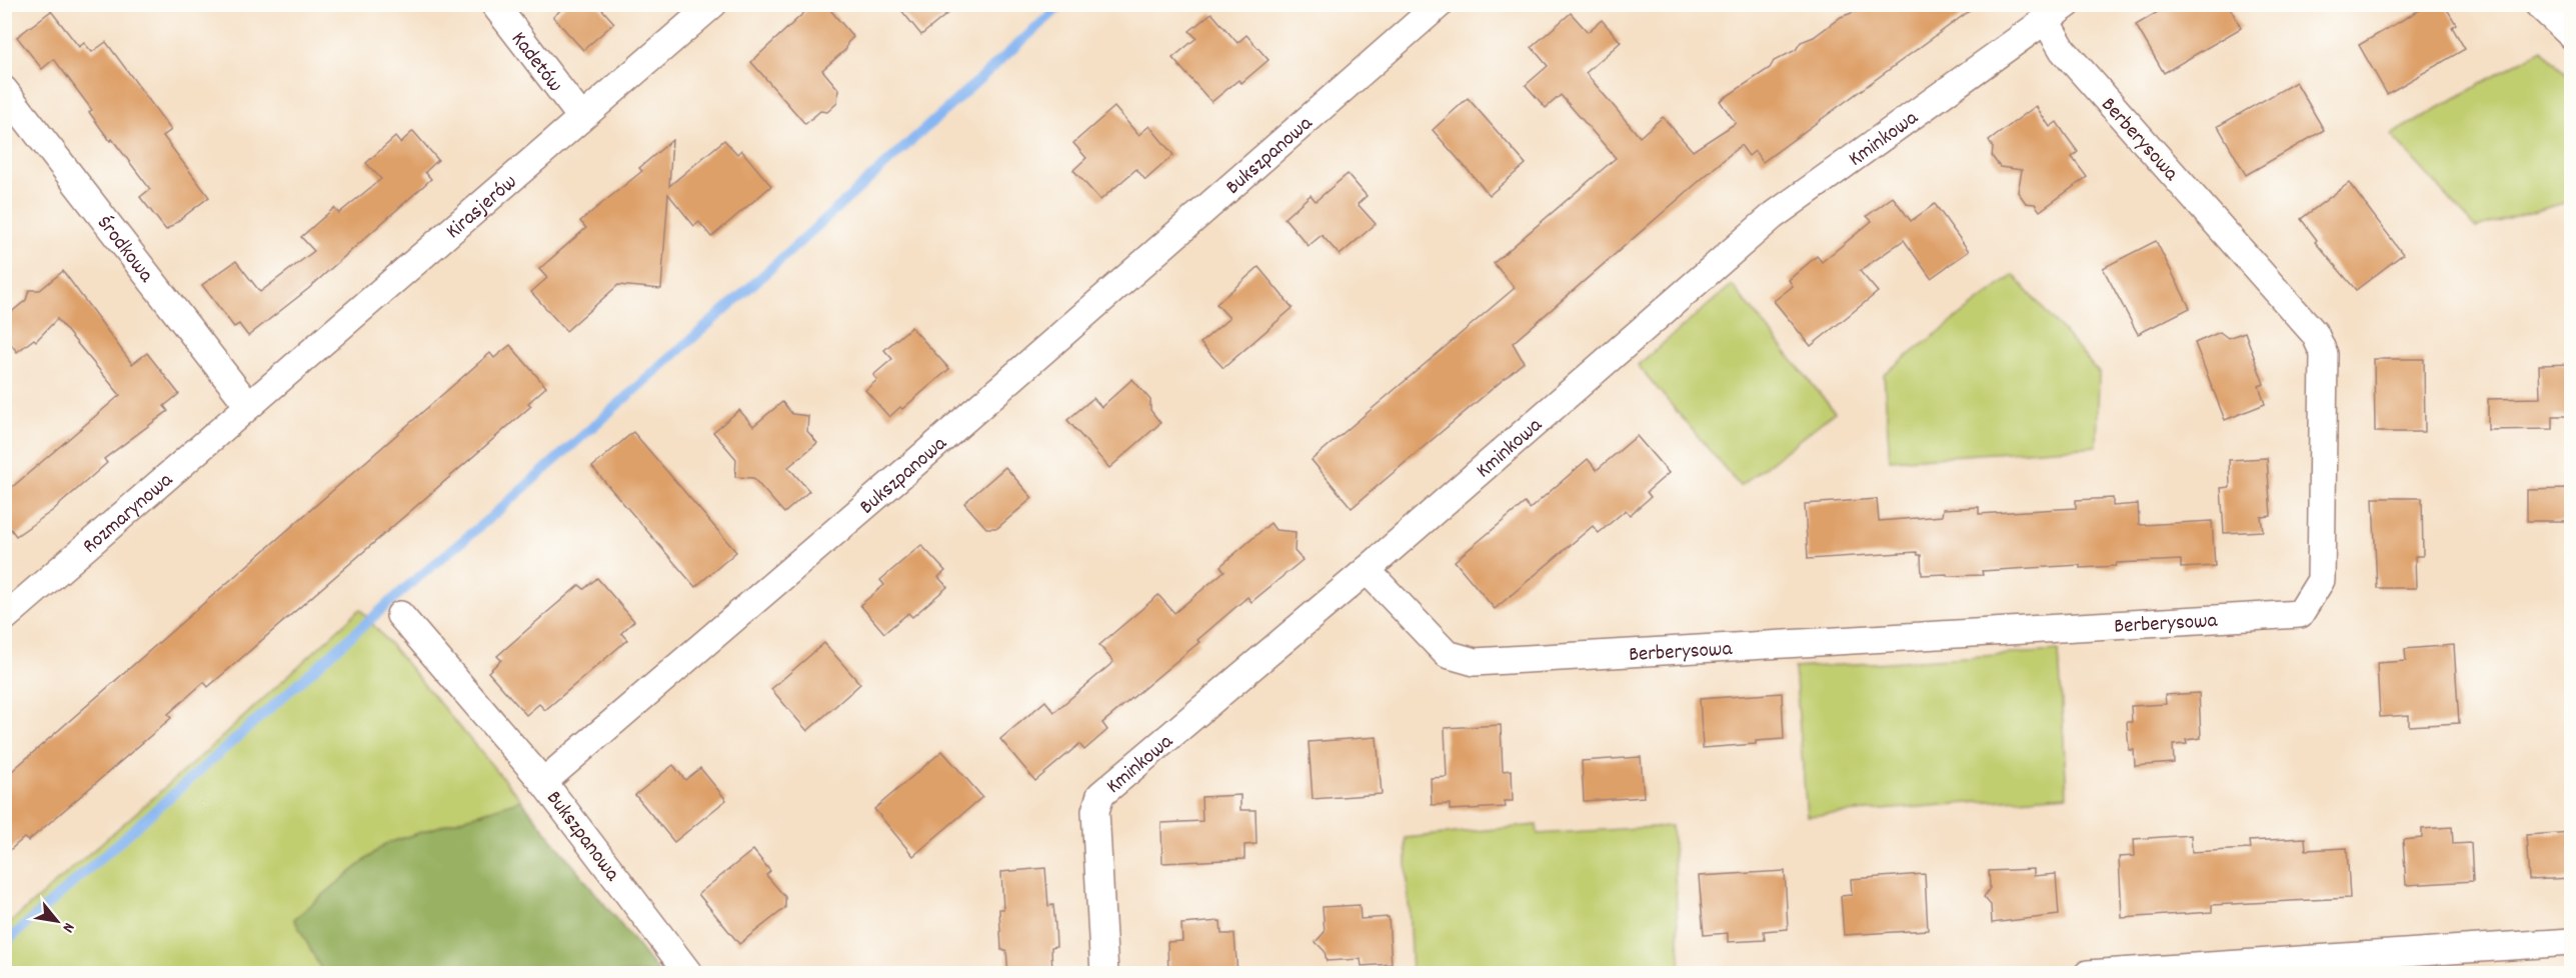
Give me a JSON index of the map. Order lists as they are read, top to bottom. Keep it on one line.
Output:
{"streets":{"street":["Kadetów","Kminkowa","Berberysowa","Bukszpanowa","Kirasjerów","Środkowa","Rozmarynowa"]},"crossings":[["Kadetów","Kirasjerów"],["Kminkowa","Berberysowa"],["Kirasjerów","Środkowa"],["Kirasjerów","Rozmarynowa"],["Środkowa","Rozmarynowa"]],"north":"bottom right"}
